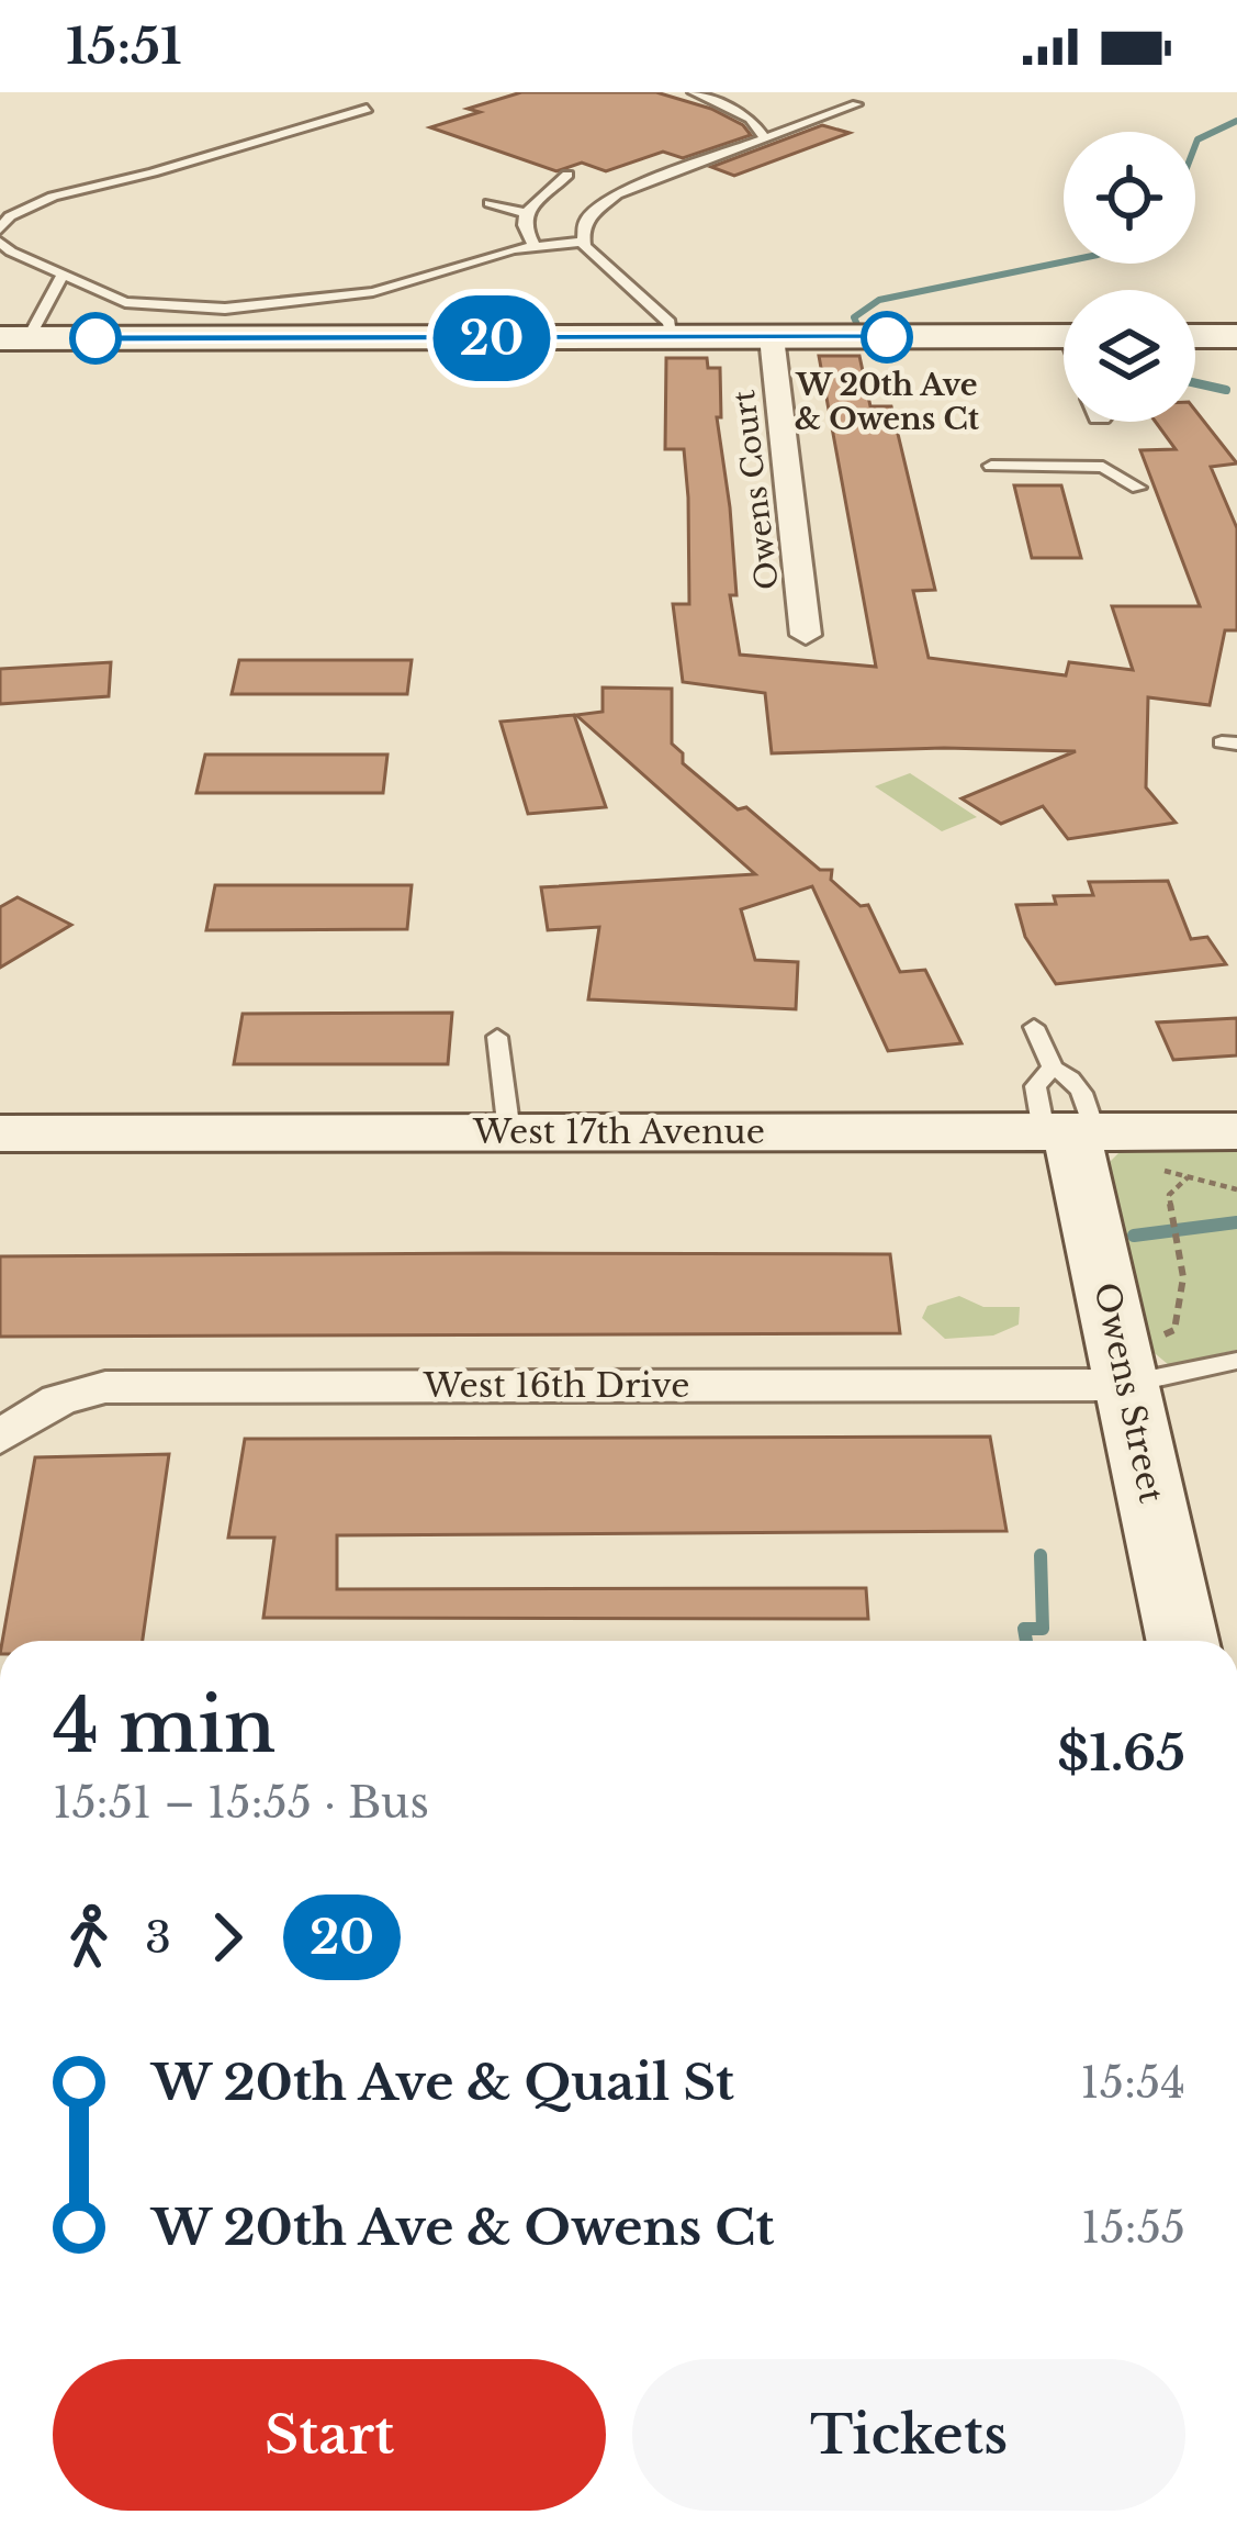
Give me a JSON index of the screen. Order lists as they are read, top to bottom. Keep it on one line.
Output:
{"streets":{"street":["Owens Court","West 17th Avenue","West 16th Drive","Owens Street"]},"crossings":[["West 17th Avenue","Owens Street"],["West 16th Drive","Owens Street"]],"places":["W 20th Ave & Owens Ct"],"lines":["bus line 20"],"page":{"status":"15:51","on_map":"20","heading":["4 min","15:51 – 15:55 · Bus","$1.65"],"legs":["3","20"],"list":[{"name":"W 20th Ave & Quail St","value":"15:54"},{"name":"W 20th Ave & Owens Ct","value":"15:55"}],"buttons":["Start","Tickets"]}}
